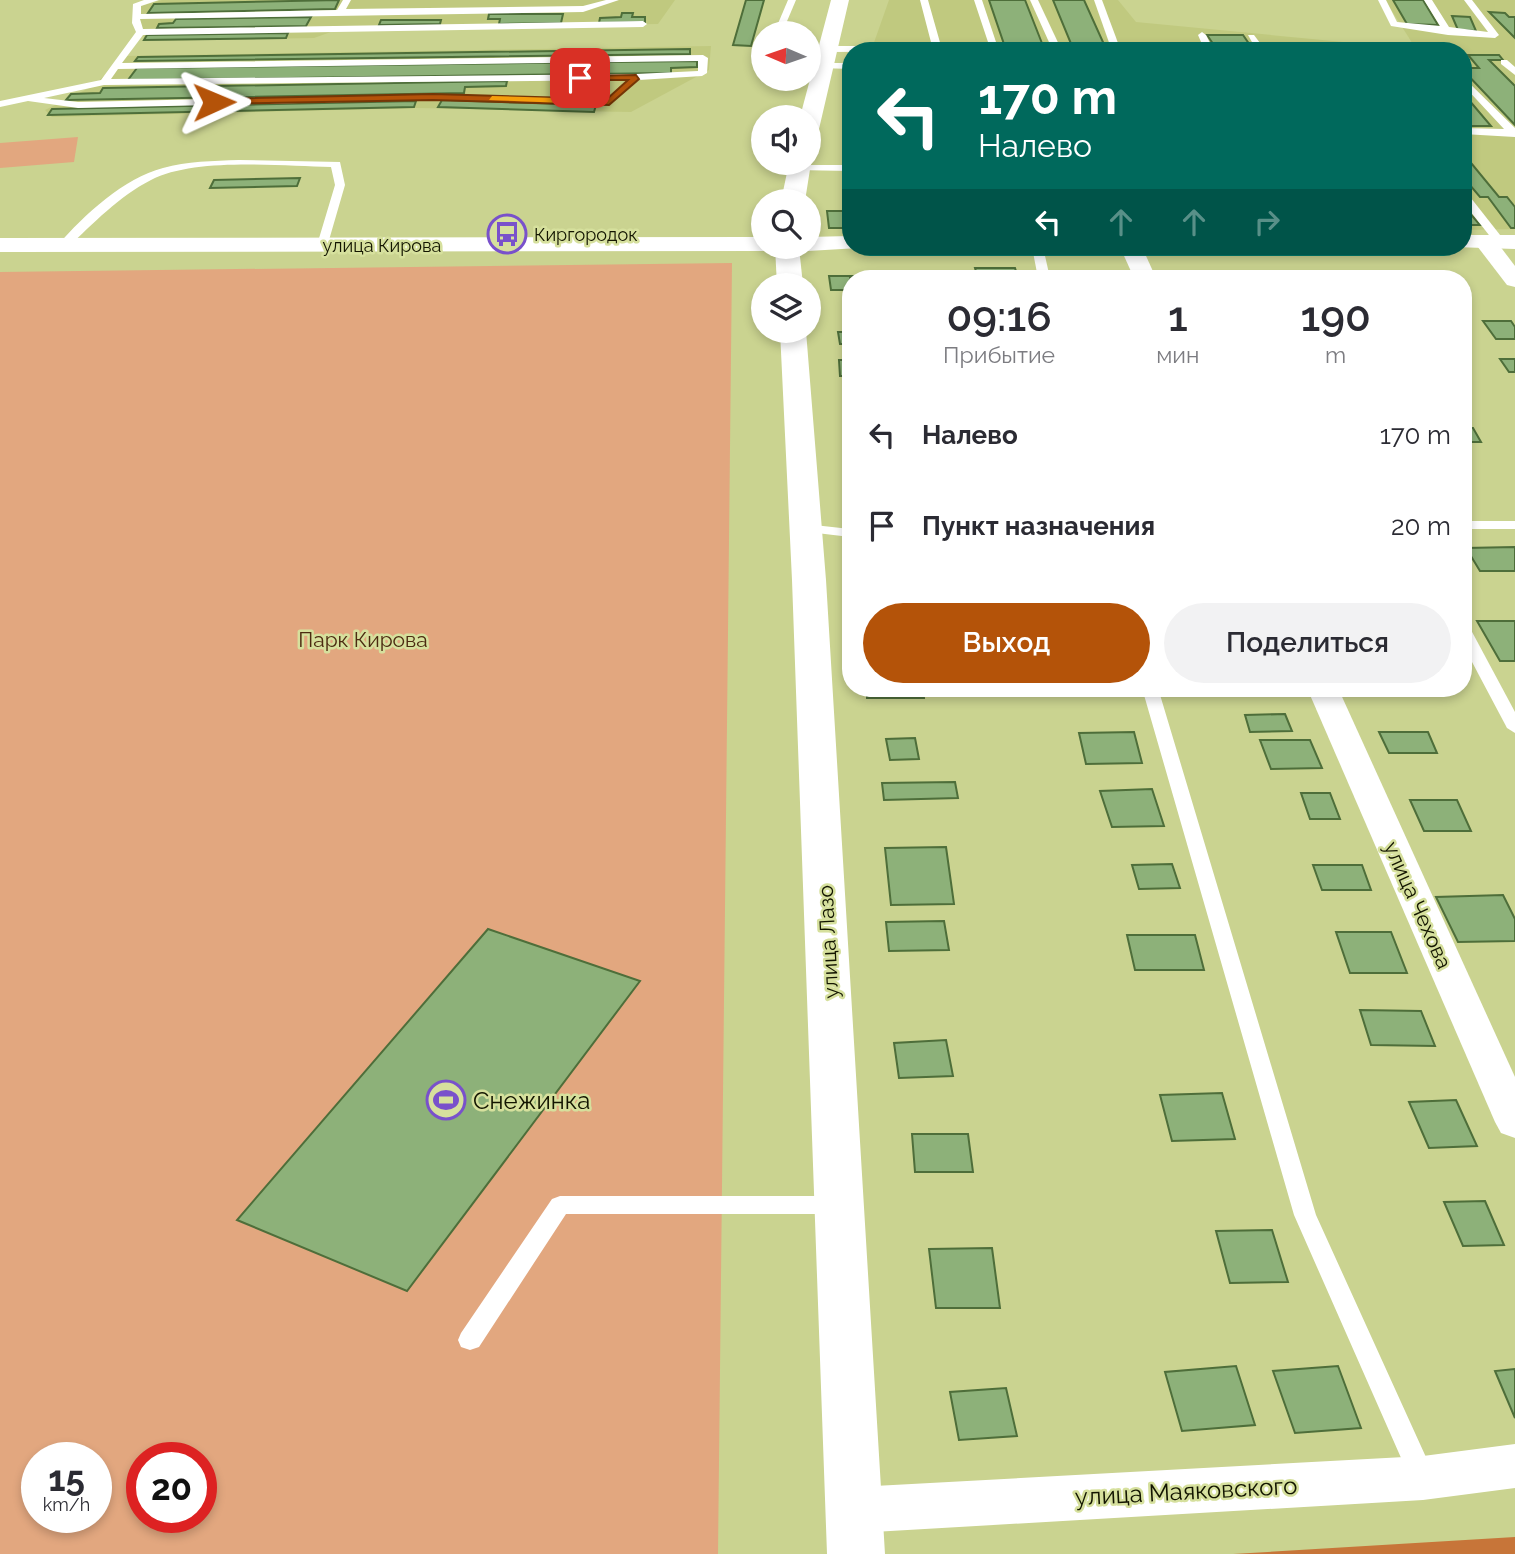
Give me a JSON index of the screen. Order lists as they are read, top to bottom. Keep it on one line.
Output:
{"streets":{"street":["улица Кирова","улица Чехова","улица Лазо","улица Маяковского"]},"crossings":[["улица Лазо","улица Маяковского"]],"parks":["Парк Кирова"],"places":{"bus stop":["Киргородок"],"sports":["Снежинка"]},"north":"left","page":{"turn":["170 m","Налево"],"eta":["09:16","Прибытие","1","мин","190","m"],"list":[{"name":"Налево","value":"170 m"},{"name":"Пункт назначения","value":"20 m"}],"buttons":["Выход","Поделиться"],"speed":"15 km/h","limit":"20"}}
